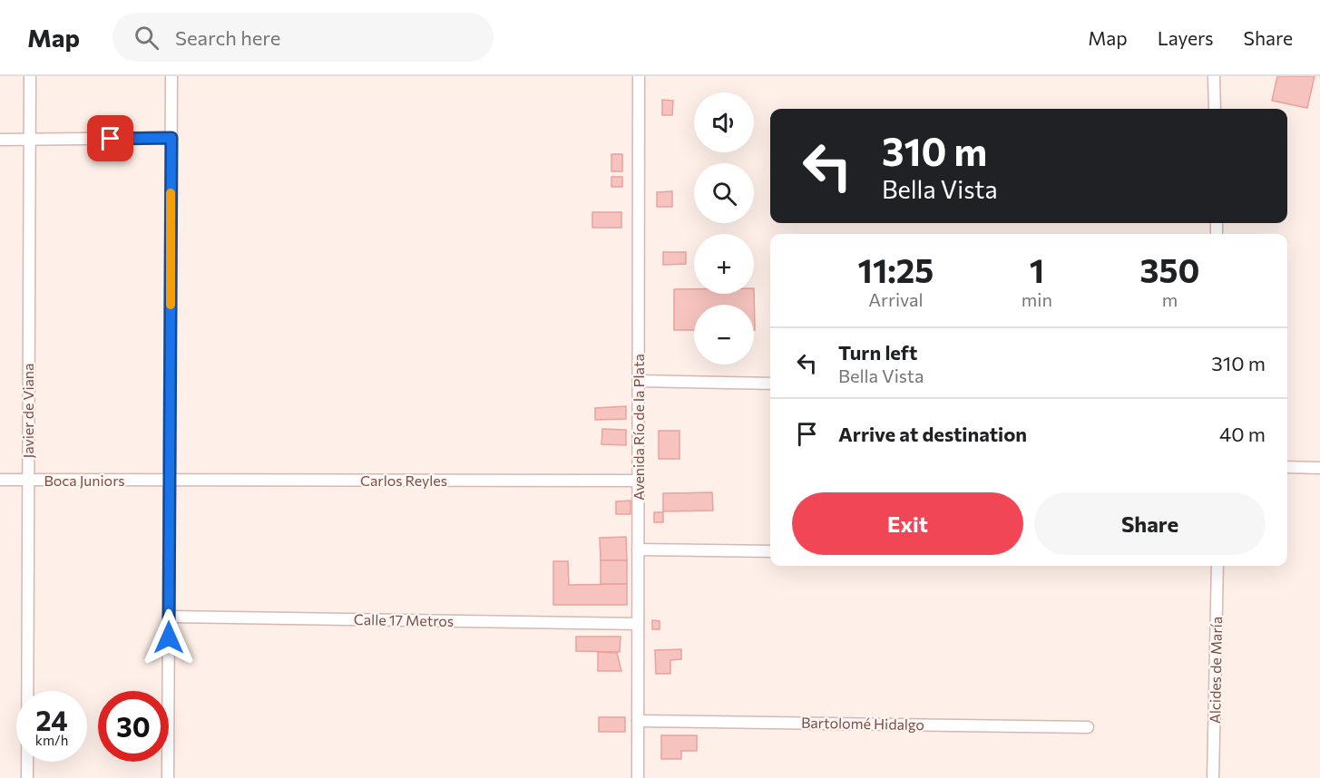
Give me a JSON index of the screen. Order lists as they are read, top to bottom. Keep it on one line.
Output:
{"streets":{"street":["Javier de Viana","Avenida Río de la Plata","Boca Juniors","Carlos Reyles","Calle 17 Metros","Alcides de María","Bartolomé Hidalgo"]},"crossings":[["Javier de Viana","Boca Juniors"],["Avenida Río de la Plata","Carlos Reyles"],["Avenida Río de la Plata","Calle 17 Metros"],["Avenida Río de la Plata","Bartolomé Hidalgo"],["Boca Juniors","Carlos Reyles"]],"page":{"header":"Map","search":"Search here","nav":["Map","Layers","Share"],"map_buttons":["+","−"],"turn":["310 m","Bella Vista"],"eta":["11:25","Arrival","1","min","350","m"],"list":[{"name":"Turn left","note":"Bella Vista","value":"310 m"},{"name":"Arrive at destination","value":"40 m"}],"buttons":["Exit","Share"],"speed":"24 km/h","limit":"30"}}
